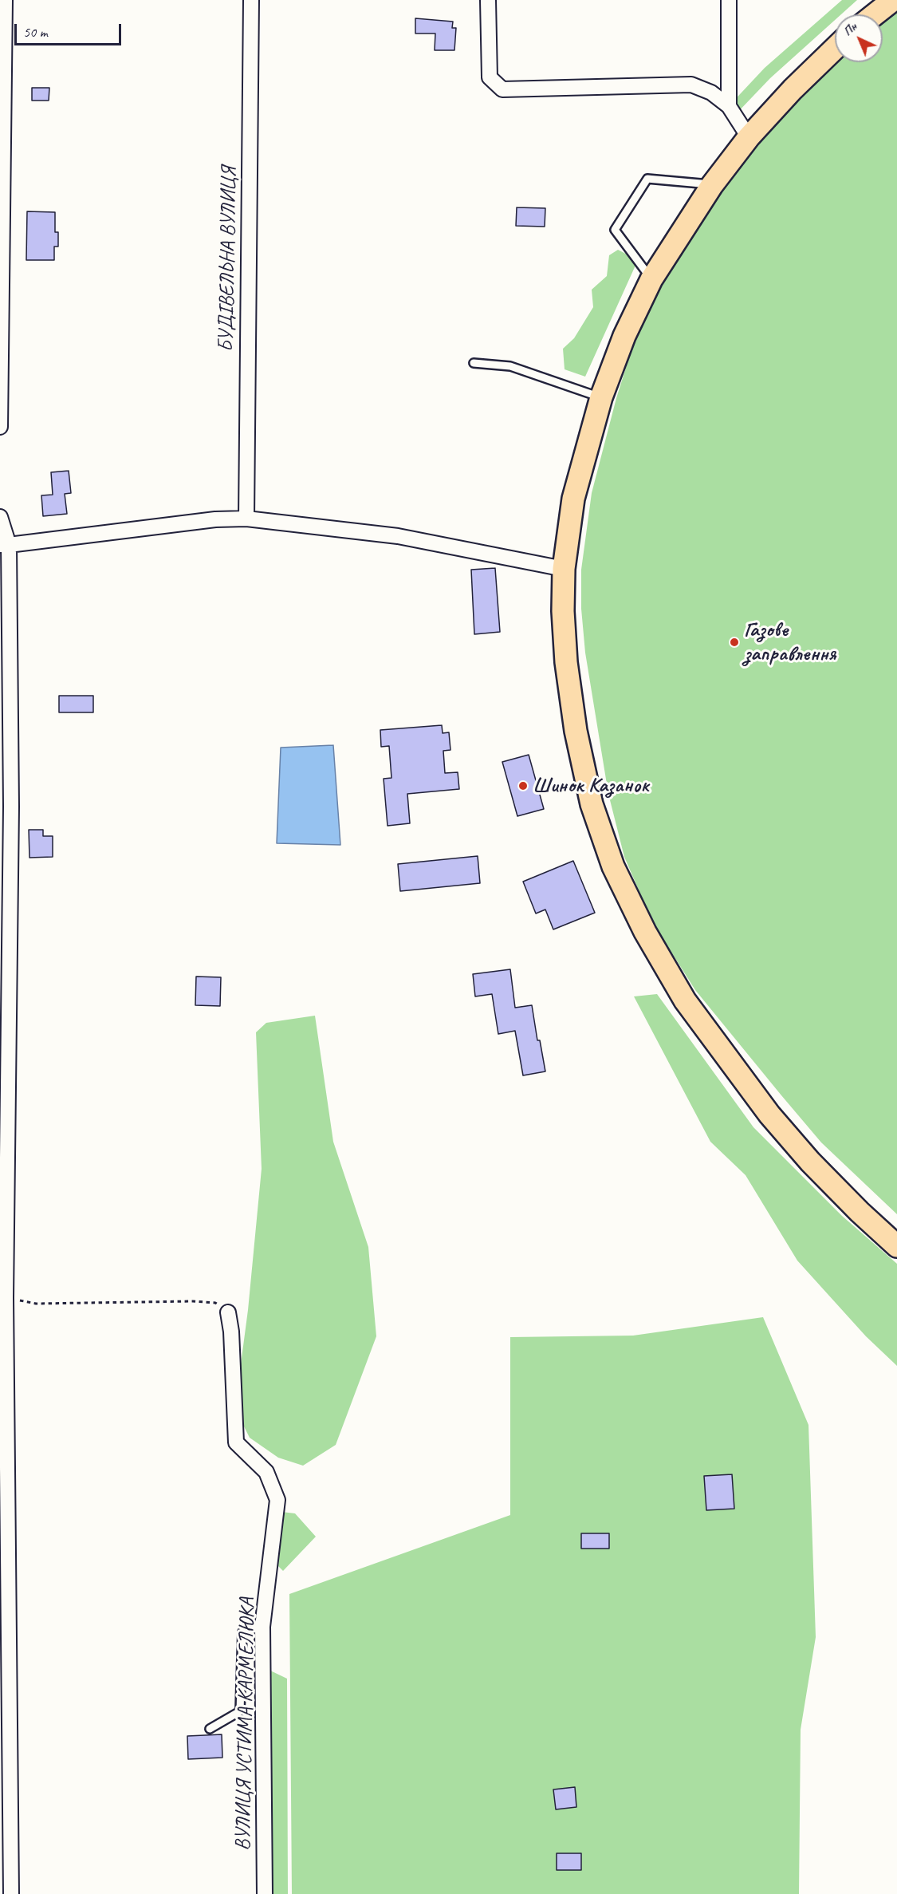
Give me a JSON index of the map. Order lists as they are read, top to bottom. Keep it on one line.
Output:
{"streets":{"street":["БУДІВЕЛЬНА ВУЛИЦЯ","ВУЛИЦЯ УСТИМА КАРМЕЛЮКА"]},"places":["Газове заправлення","Шинок Казанок"],"scale_bar":"50 m","north":"top left"}
